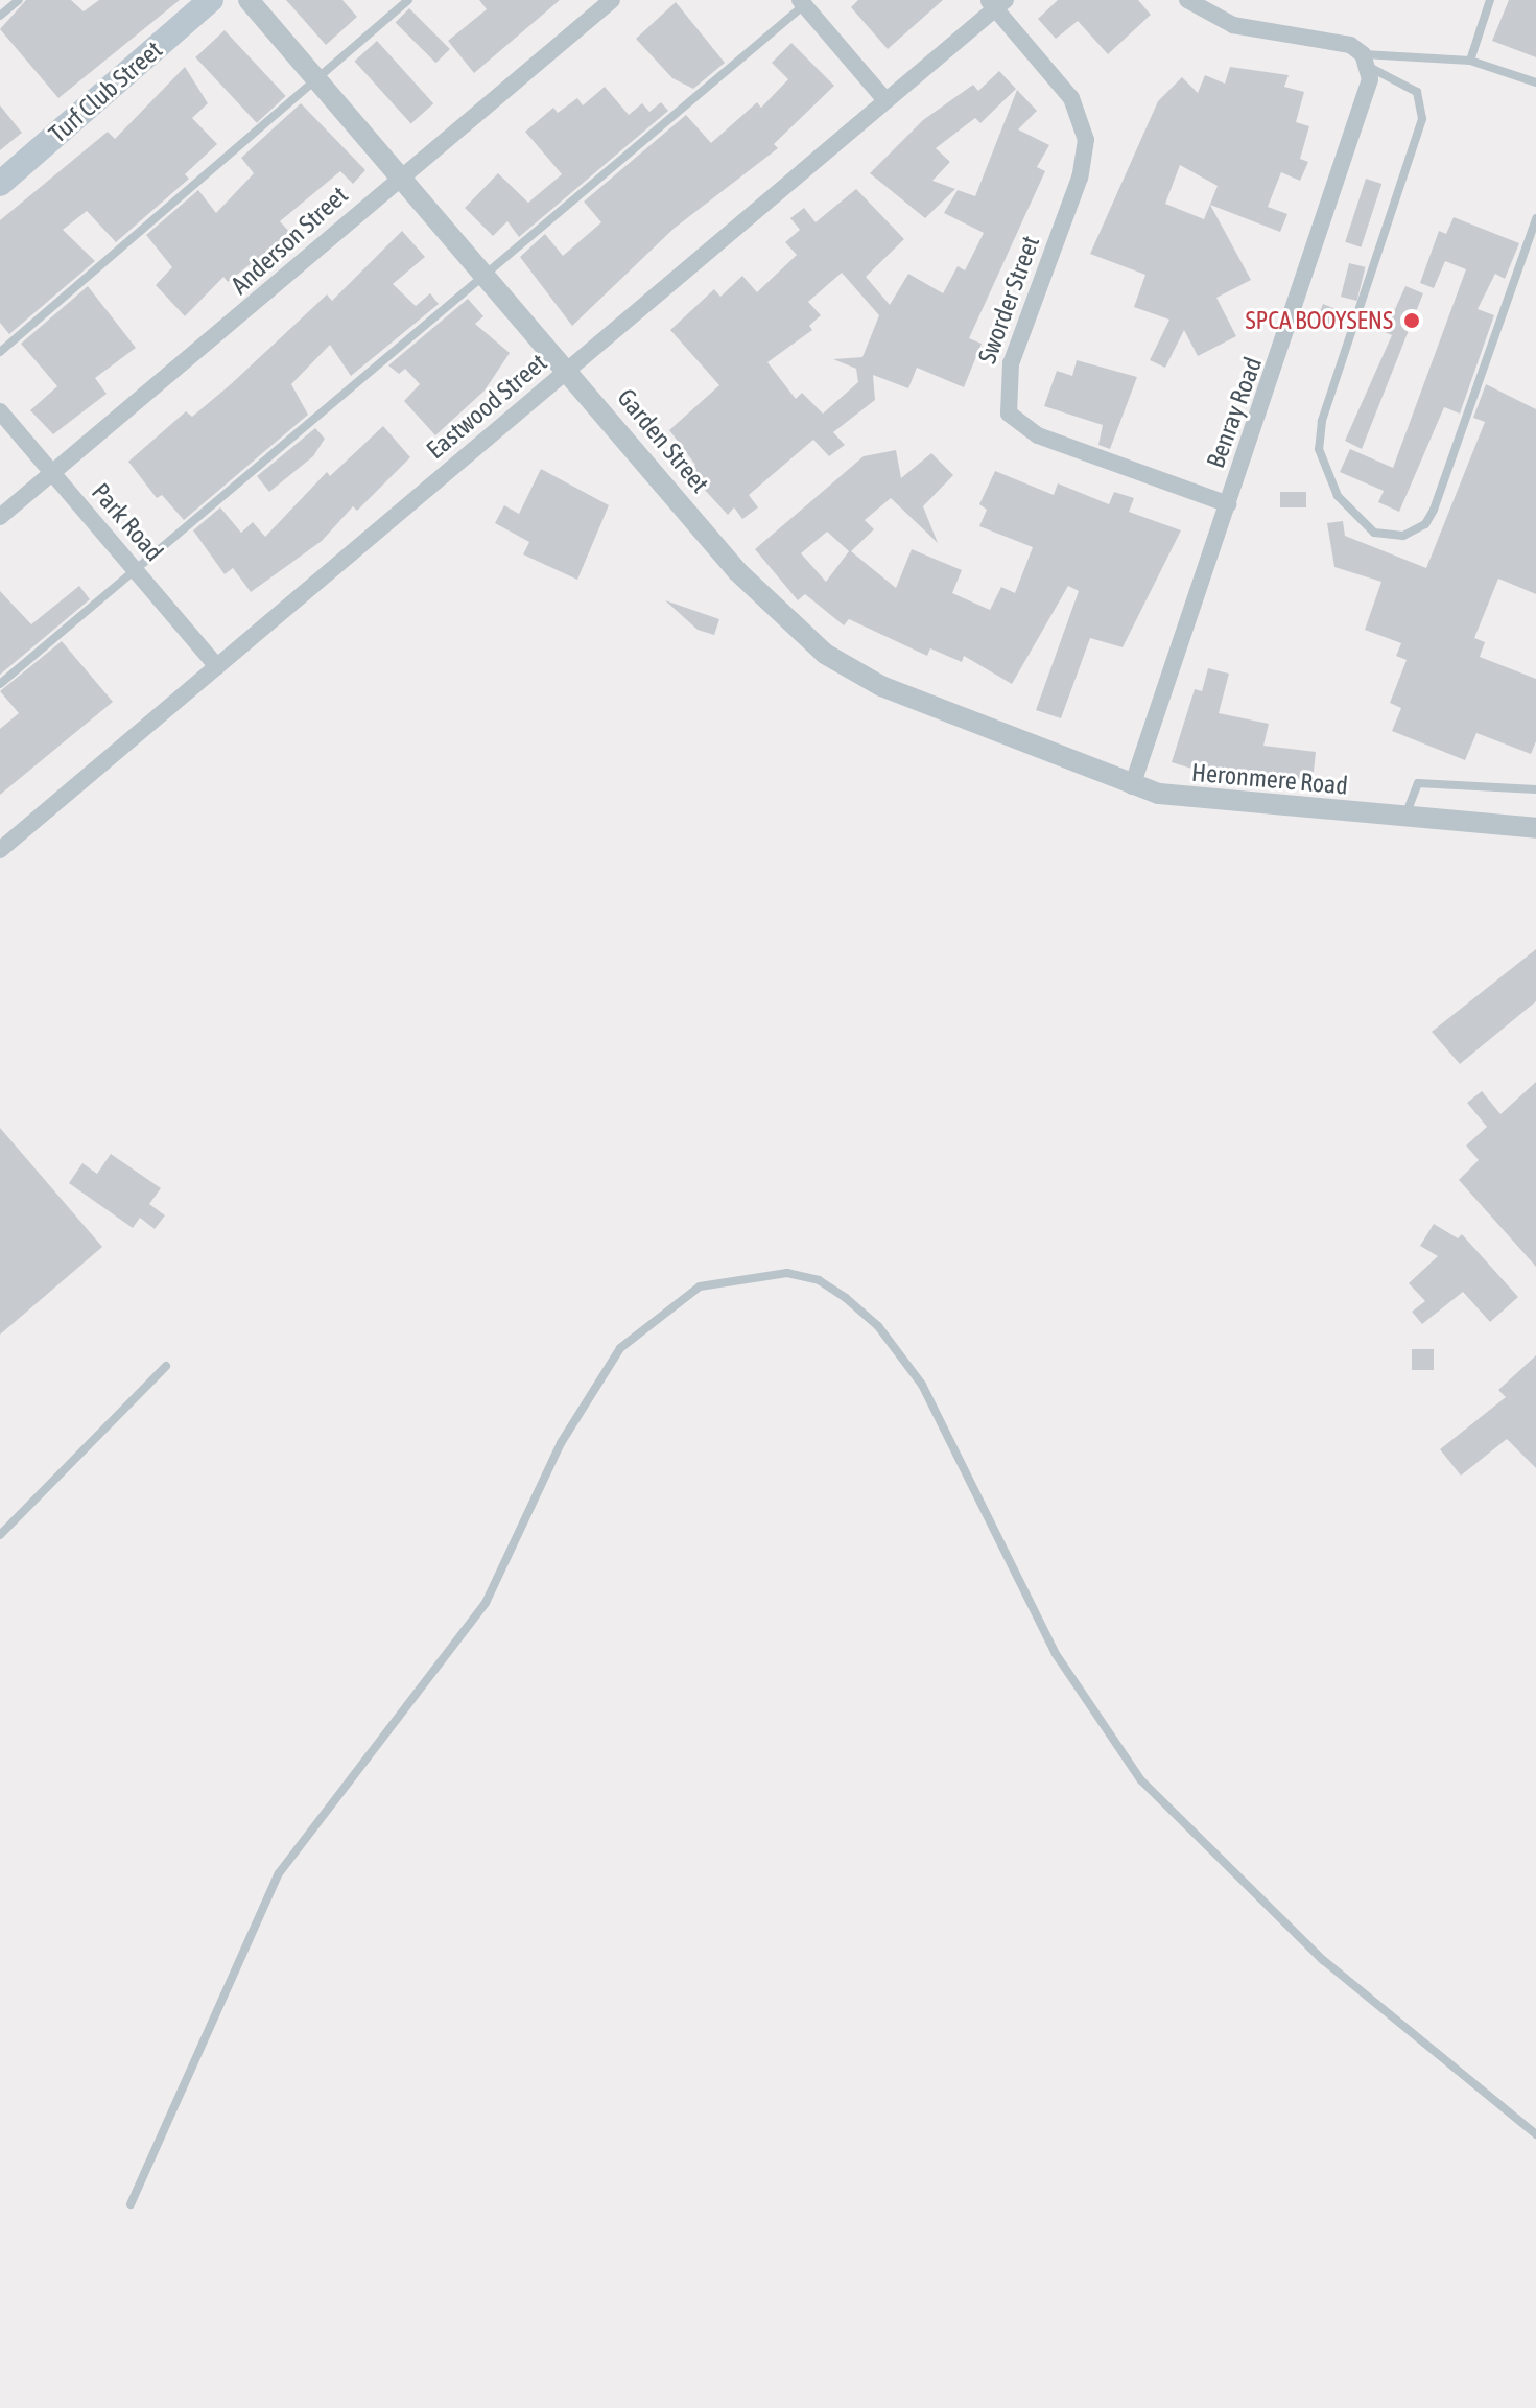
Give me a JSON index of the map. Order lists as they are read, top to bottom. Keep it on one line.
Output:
{"streets":{"main road":["Turf Club Street"],"street":["Anderson Street","Sworder Street","Eastwood Street","Benray Road","Garden Street","Park Road","Heronmere Road"]},"crossings":[["Anderson Street","Garden Street"],["Anderson Street","Park Road"],["Sworder Street","Eastwood Street"],["Sworder Street","Benray Road"],["Eastwood Street","Garden Street"],["Eastwood Street","Park Road"],["Benray Road","Garden Street"],["Benray Road","Heronmere Road"],["Garden Street","Heronmere Road"]],"places":["SPCA BOOYSENS"]}
